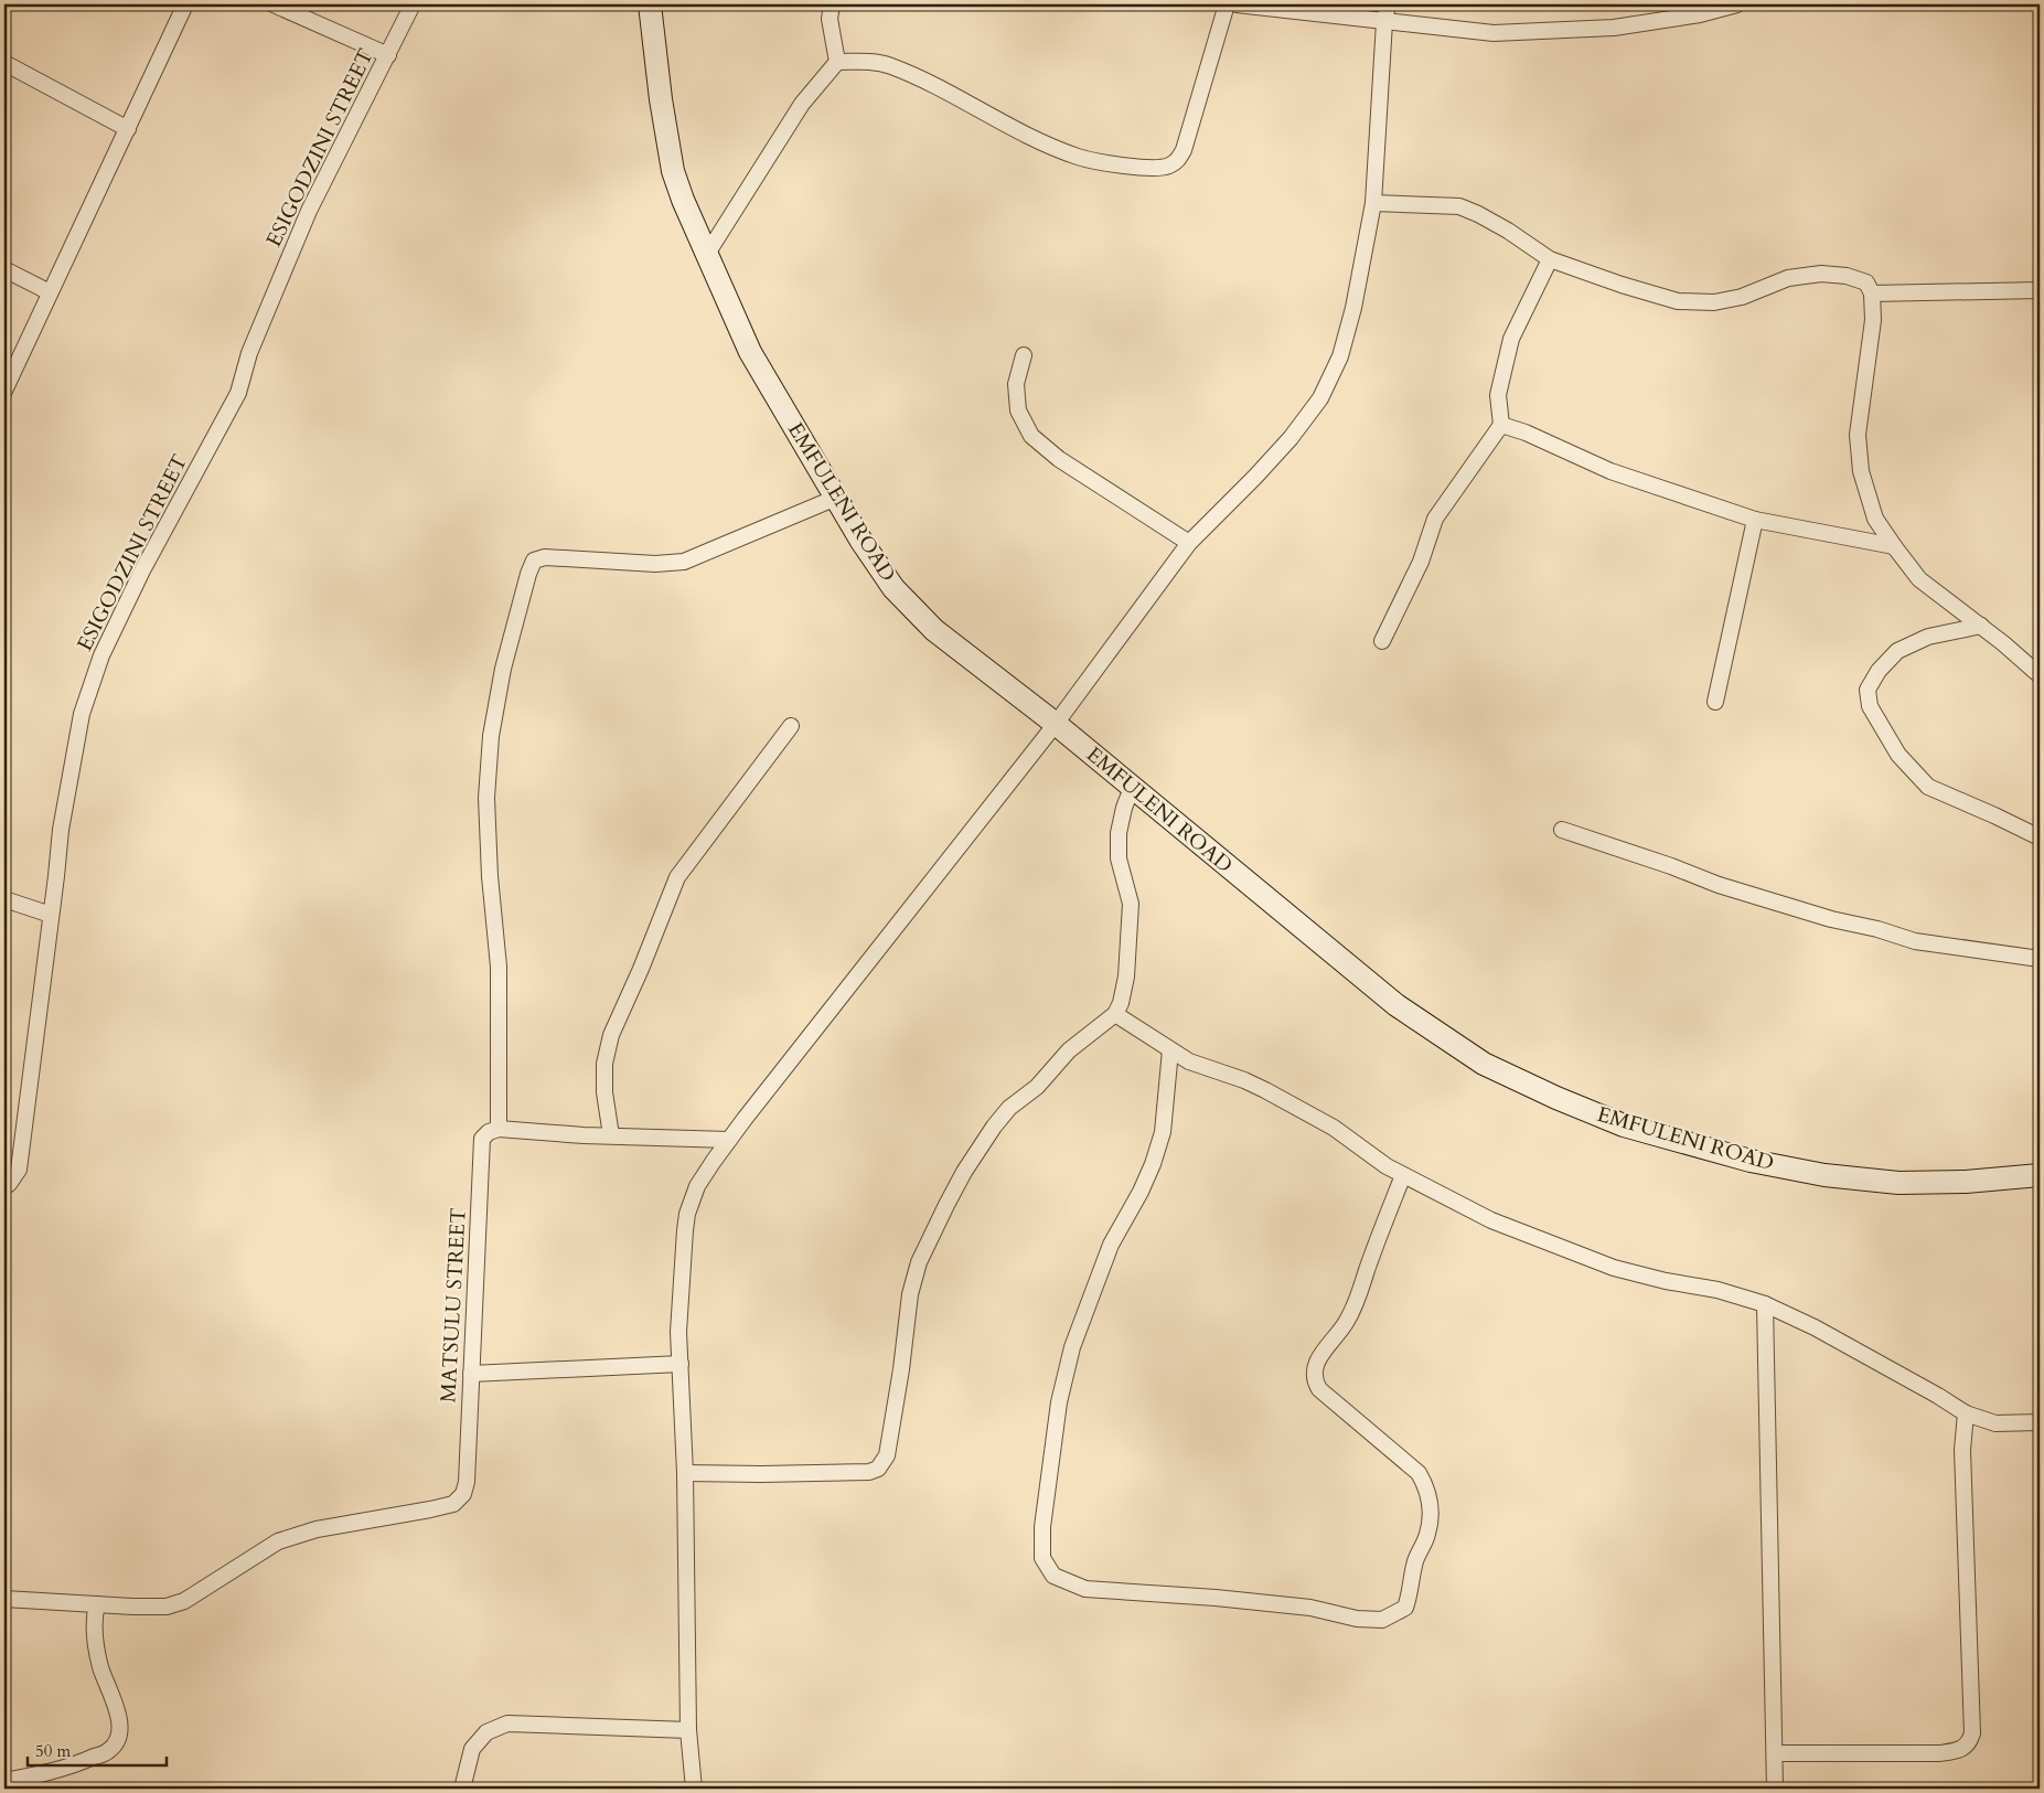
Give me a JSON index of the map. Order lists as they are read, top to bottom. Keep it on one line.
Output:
{"streets":{"street":["ESIGODZINI STREET","EMFULENI ROAD","MATSULU STREET"]},"scale_bar":"50 m"}
